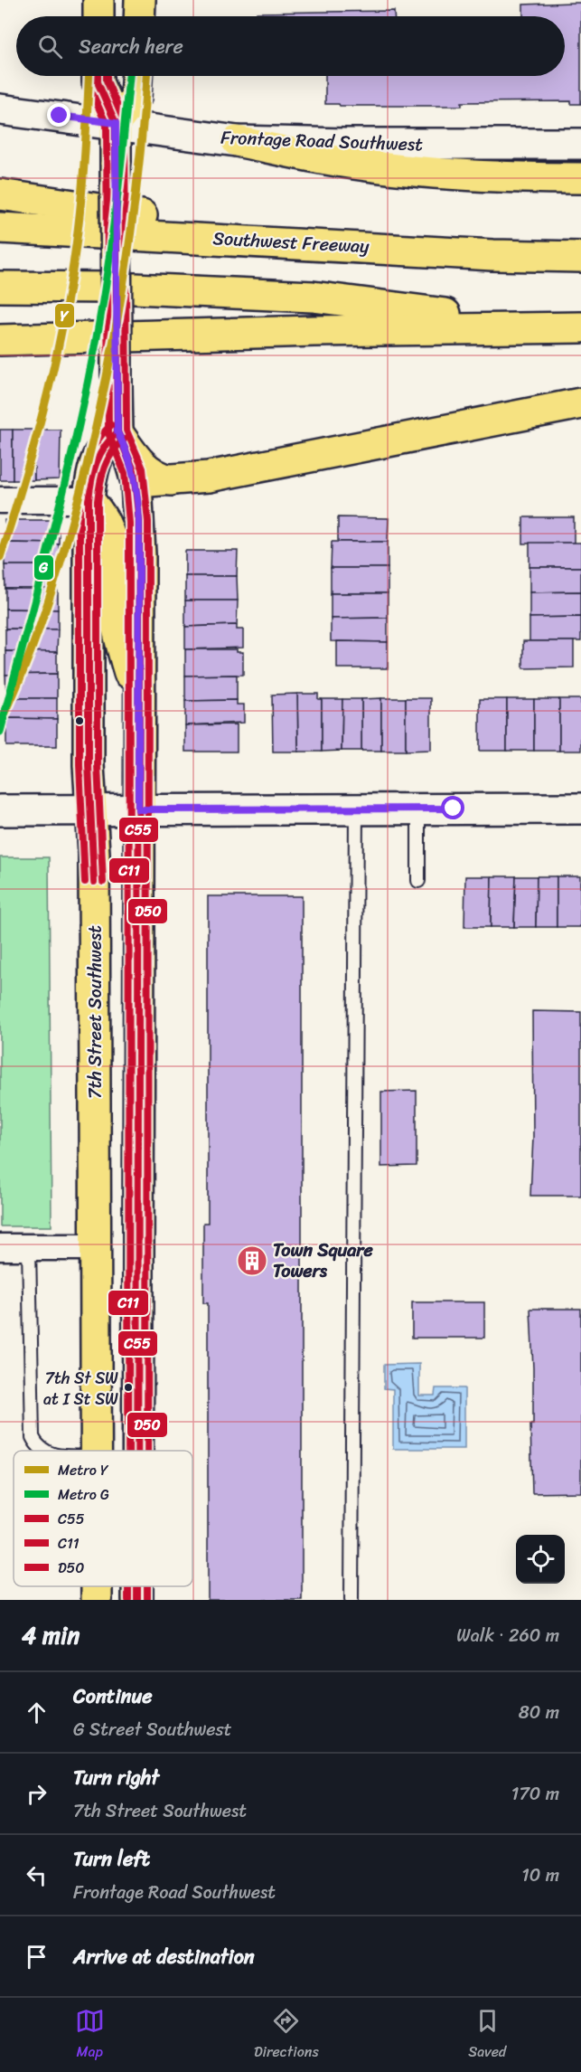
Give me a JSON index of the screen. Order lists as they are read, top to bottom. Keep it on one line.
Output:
{"streets":{"main road":["Southwest Freeway","7th Street Southwest"],"street":["Frontage Road Southwest"]},"places":{"building":["Town Square Towers"],"other":["7th St SW at I St SW"]},"lines":["metro line Y","metro line G","transit line C55","transit line C11","transit line D50"],"legend":["Metro Y","Metro G","C55","C11","D50"],"page":{"search":"Search here","heading":["4 min","Walk · 260 m"],"list":[["Continue","G Street Southwest","80 m"],["Turn right","7th Street Southwest","170 m"],["Turn left","Frontage Road Southwest","10 m"],"Arrive at destination"],"nav":["Map","Directions","Saved"]}}
